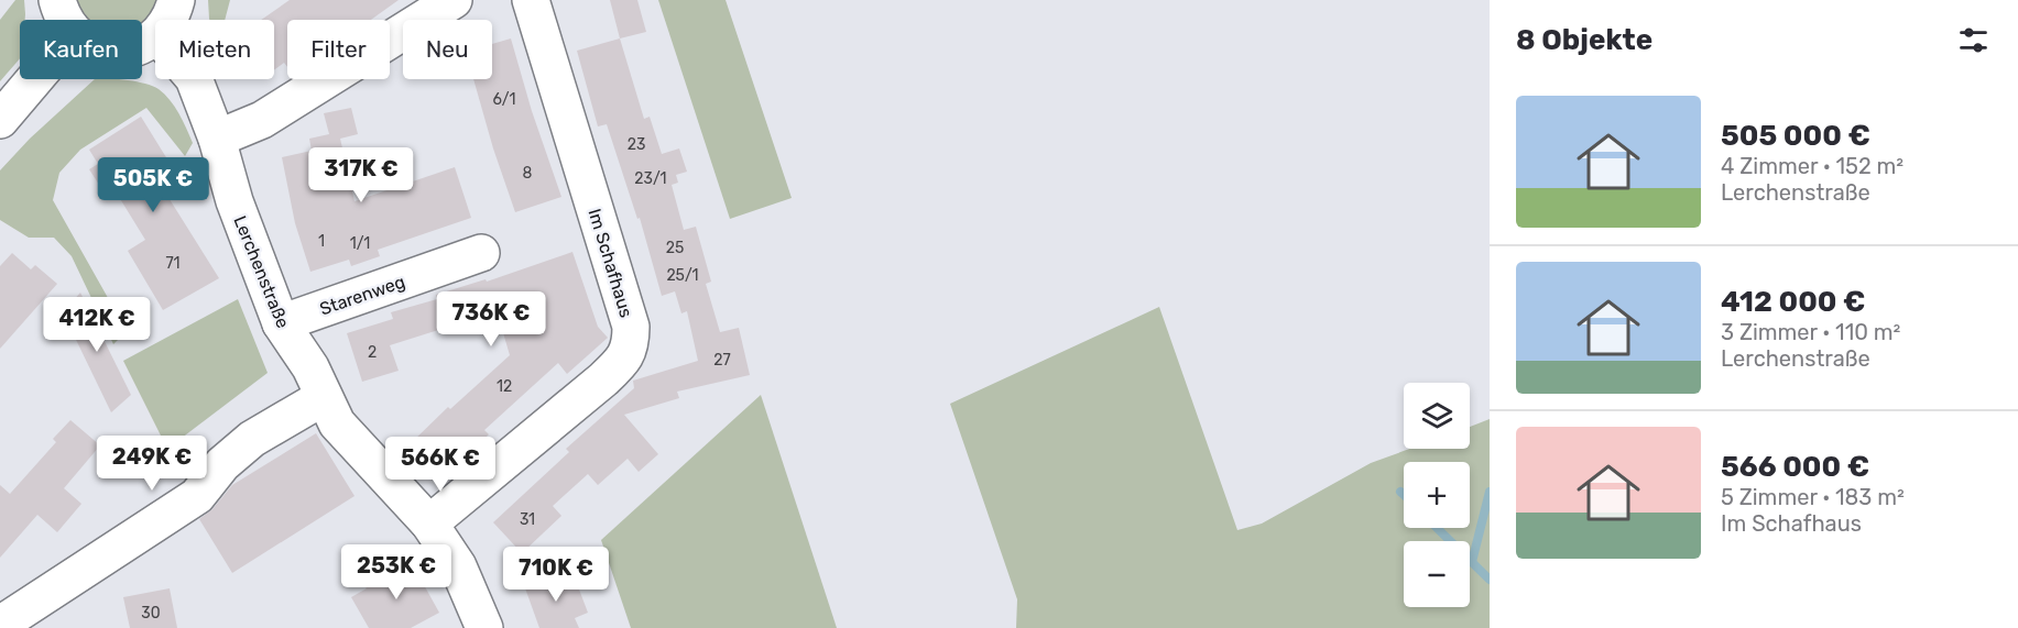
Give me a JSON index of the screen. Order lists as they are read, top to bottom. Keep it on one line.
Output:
{"streets":{"street":["Im Schafhaus","Lerchenstraße","Starenweg"]},"crossings":[["Im Schafhaus","Lerchenstraße"],["Lerchenstraße","Starenweg"]],"house_numbers":["6/1","23","8","23/1","1","1/1","25","71","25/1","2","27","12","31","30"],"page":{"heading":"8 Objekte","chip":["Kaufen","Mieten","Filter","Neu"],"list":[{"name":"505 000 €","note":"4 Zimmer · 152 m² · Lerchenstraße"},{"name":"412 000 €","note":"3 Zimmer · 110 m² · Lerchenstraße"},{"name":"566 000 €","note":"5 Zimmer · 183 m² · Im Schafhaus"}],"price":["317K €","505K €","736K €","412K €","249K €","566K €","253K €","710K €"],"map_buttons":["+","−"]}}
